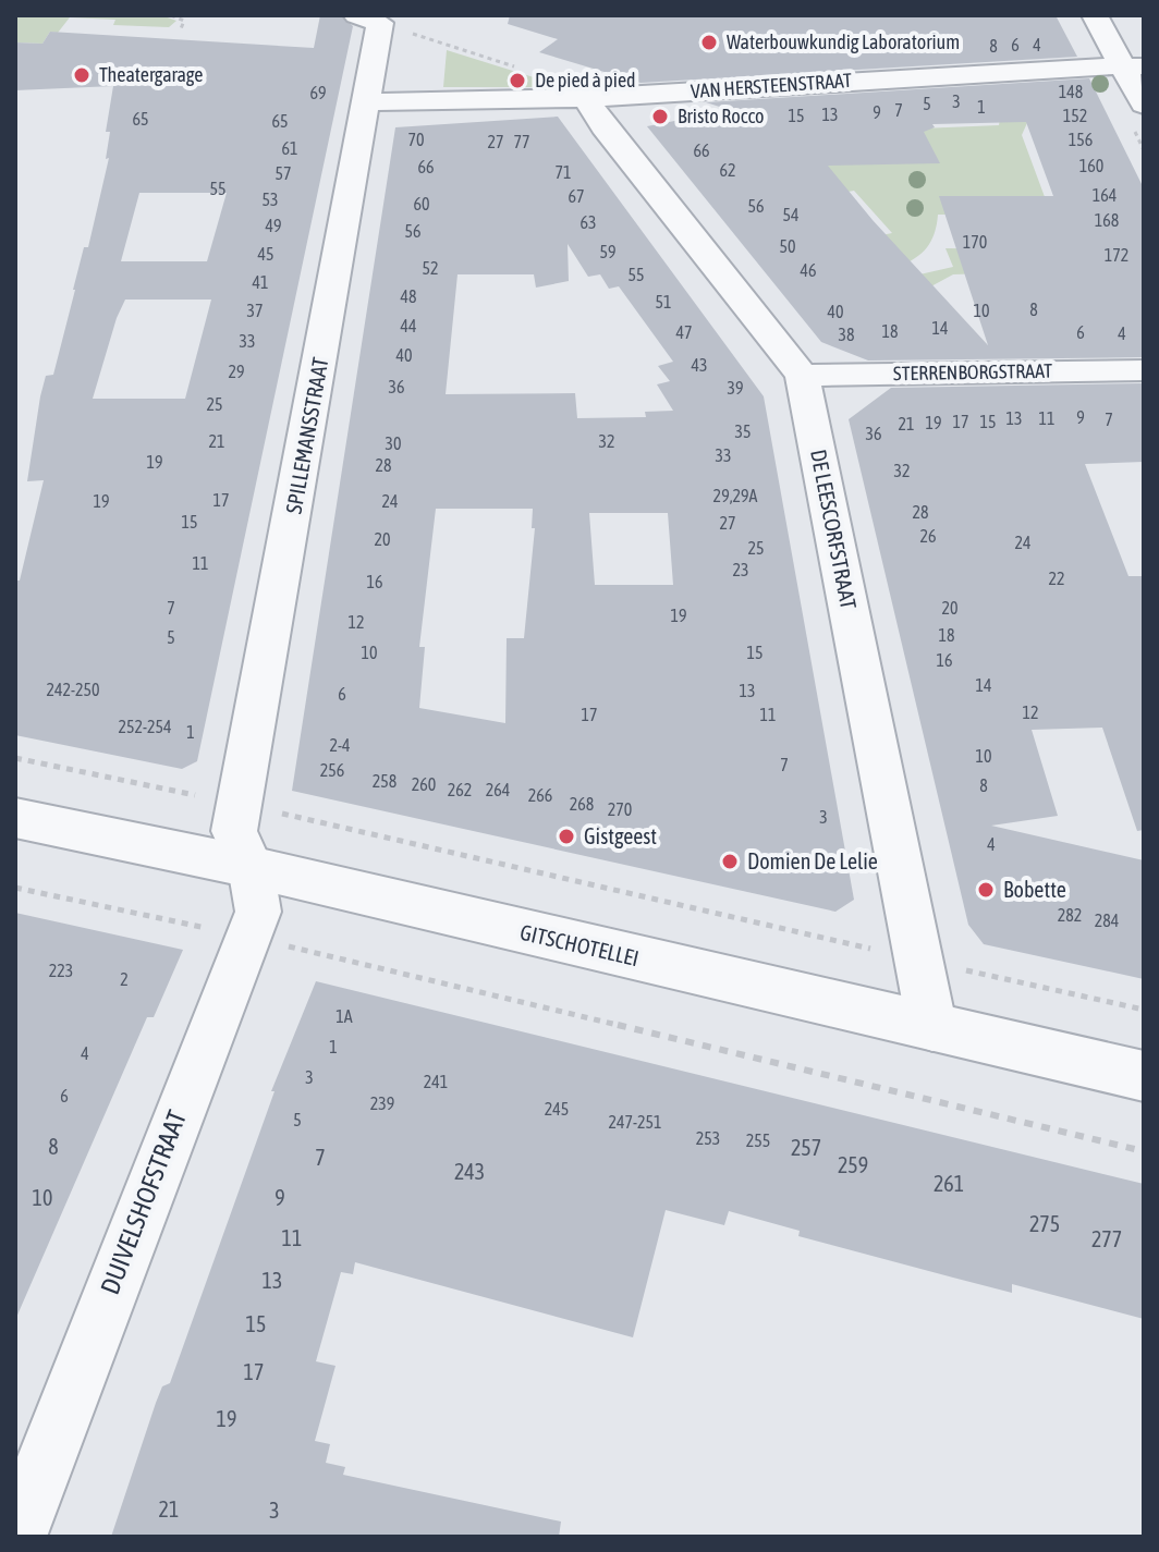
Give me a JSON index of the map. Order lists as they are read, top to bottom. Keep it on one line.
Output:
{"streets":{"street":["VAN HERSTEENSTRAAT","STERRENBORGSTRAAT","SPILLEMANSSTRAAT","DE LEESCORFSTRAAT","GITSCHOTELLEI","DUIVELSHOFSTRAAT"]},"crossings":[["VAN HERSTEENSTRAAT","SPILLEMANSSTRAAT"],["VAN HERSTEENSTRAAT","DE LEESCORFSTRAAT"],["STERRENBORGSTRAAT","DE LEESCORFSTRAAT"],["SPILLEMANSSTRAAT","GITSCHOTELLEI"],["SPILLEMANSSTRAAT","DUIVELSHOFSTRAAT"],["DE LEESCORFSTRAAT","GITSCHOTELLEI"],["GITSCHOTELLEI","DUIVELSHOFSTRAAT"]],"places":["Waterbouwkundig Laboratorium","Theatergarage","De pied à pied","Bristo Rocco","Gistgeest","Domien De Lelie","Bobette"],"house_numbers":["6","4","8","148","69","3","5","1","7","9","13","15","152","65","65","70","156","27","77","61","66","160","66","62","71","57","55","164","67","53","60","56","54","168","63","49","56","170","50","59","45","172","52","46","55","41","48","51","8","37","10","40","44","14","18","47","6","4","38","33","40","43","29","36","39","25","9","13","11","7","17","15","19","21","35","36","21","32","30","33","19","28","32","29,29A","17","19","24","28","15","27","26","20","24","25","11","23","22","16","7","20","19","12","18","5","10","15","16","14","242-250","13","6","12","17","11","252-254","1","2-4","10","7","256","258","260","8","262","264","266","268","270","3","4","282","284","223","2","1A","1","4","3","241","6","239","245","5","247-251","253","255","8","257","7","259","243","261","10","9","275","11","277","13","15","17","19","21","3"]}
